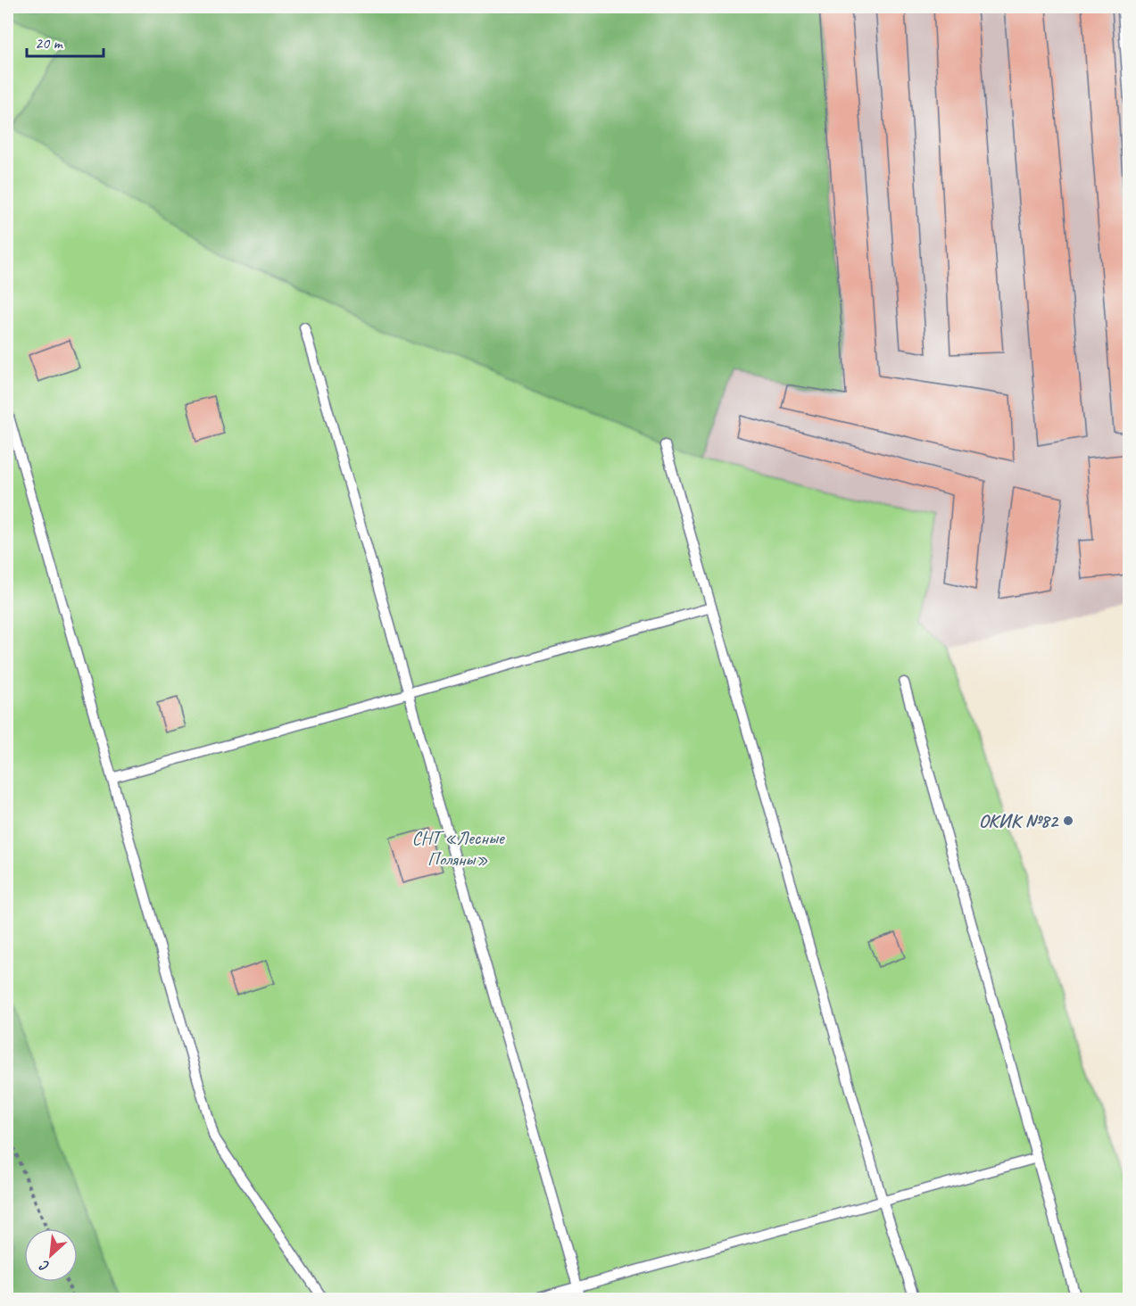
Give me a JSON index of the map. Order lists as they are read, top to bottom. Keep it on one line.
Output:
{"parks":["СНТ «Лесные Поляны»"],"places":["ОКИК №82"],"scale_bar":"20 m","north":"bottom left"}
